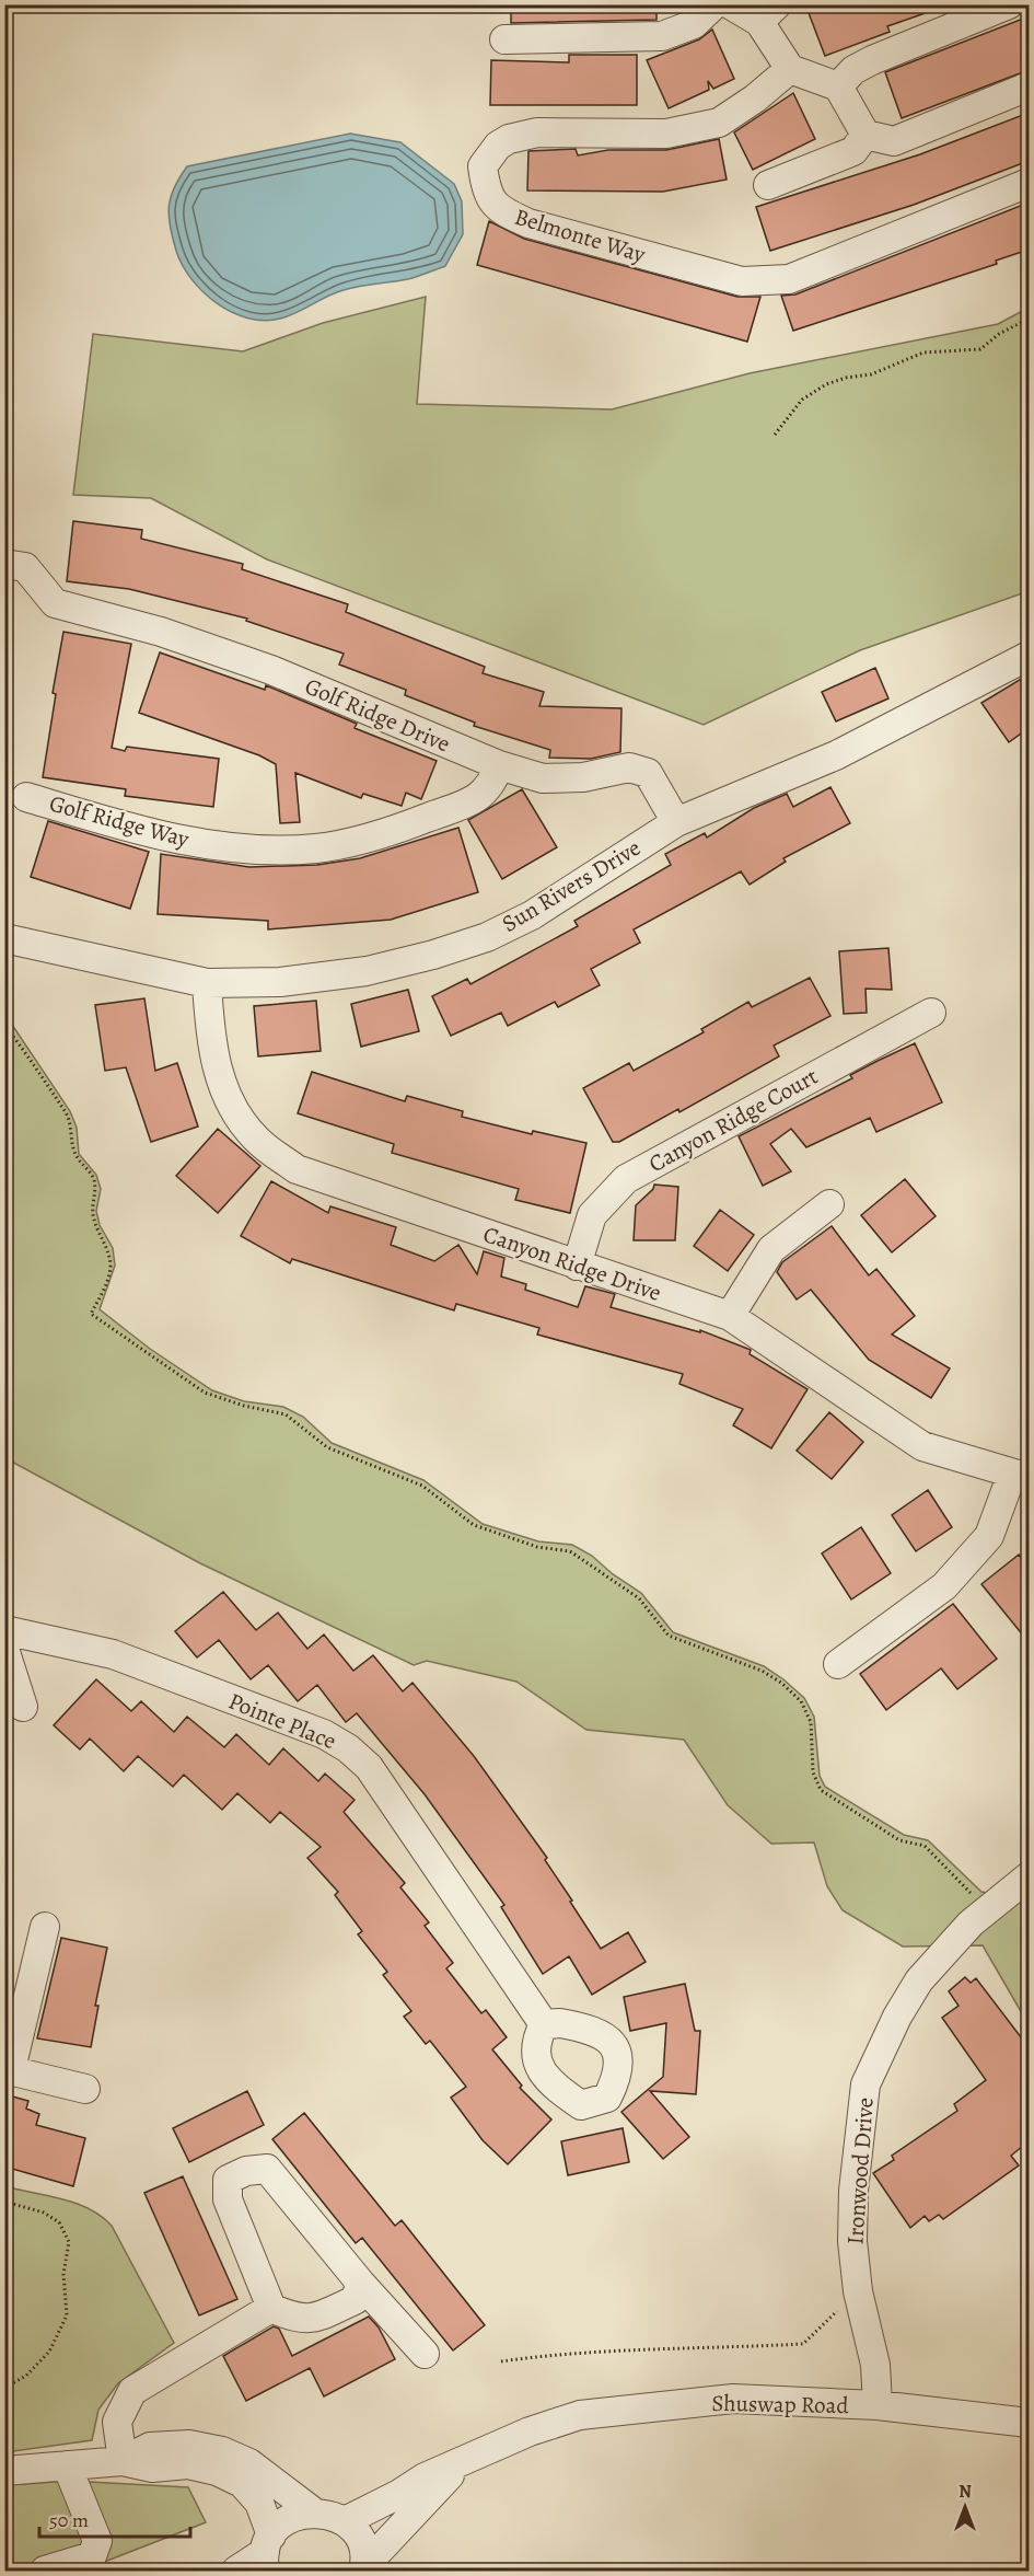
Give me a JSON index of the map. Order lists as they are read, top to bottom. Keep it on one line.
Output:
{"streets":{"street":["Belmonte Way","Golf Ridge Drive","Golf Ridge Way","Sun Rivers Drive","Canyon Ridge Court","Canyon Ridge Drive","Pointe Place","Ironwood Drive","Shuswap Road"]},"crossings":[["Golf Ridge Drive","Golf Ridge Way"],["Golf Ridge Drive","Sun Rivers Drive"],["Sun Rivers Drive","Canyon Ridge Drive"],["Canyon Ridge Court","Canyon Ridge Drive"],["Ironwood Drive","Shuswap Road"]],"scale_bar":"50 m","north":"top"}
